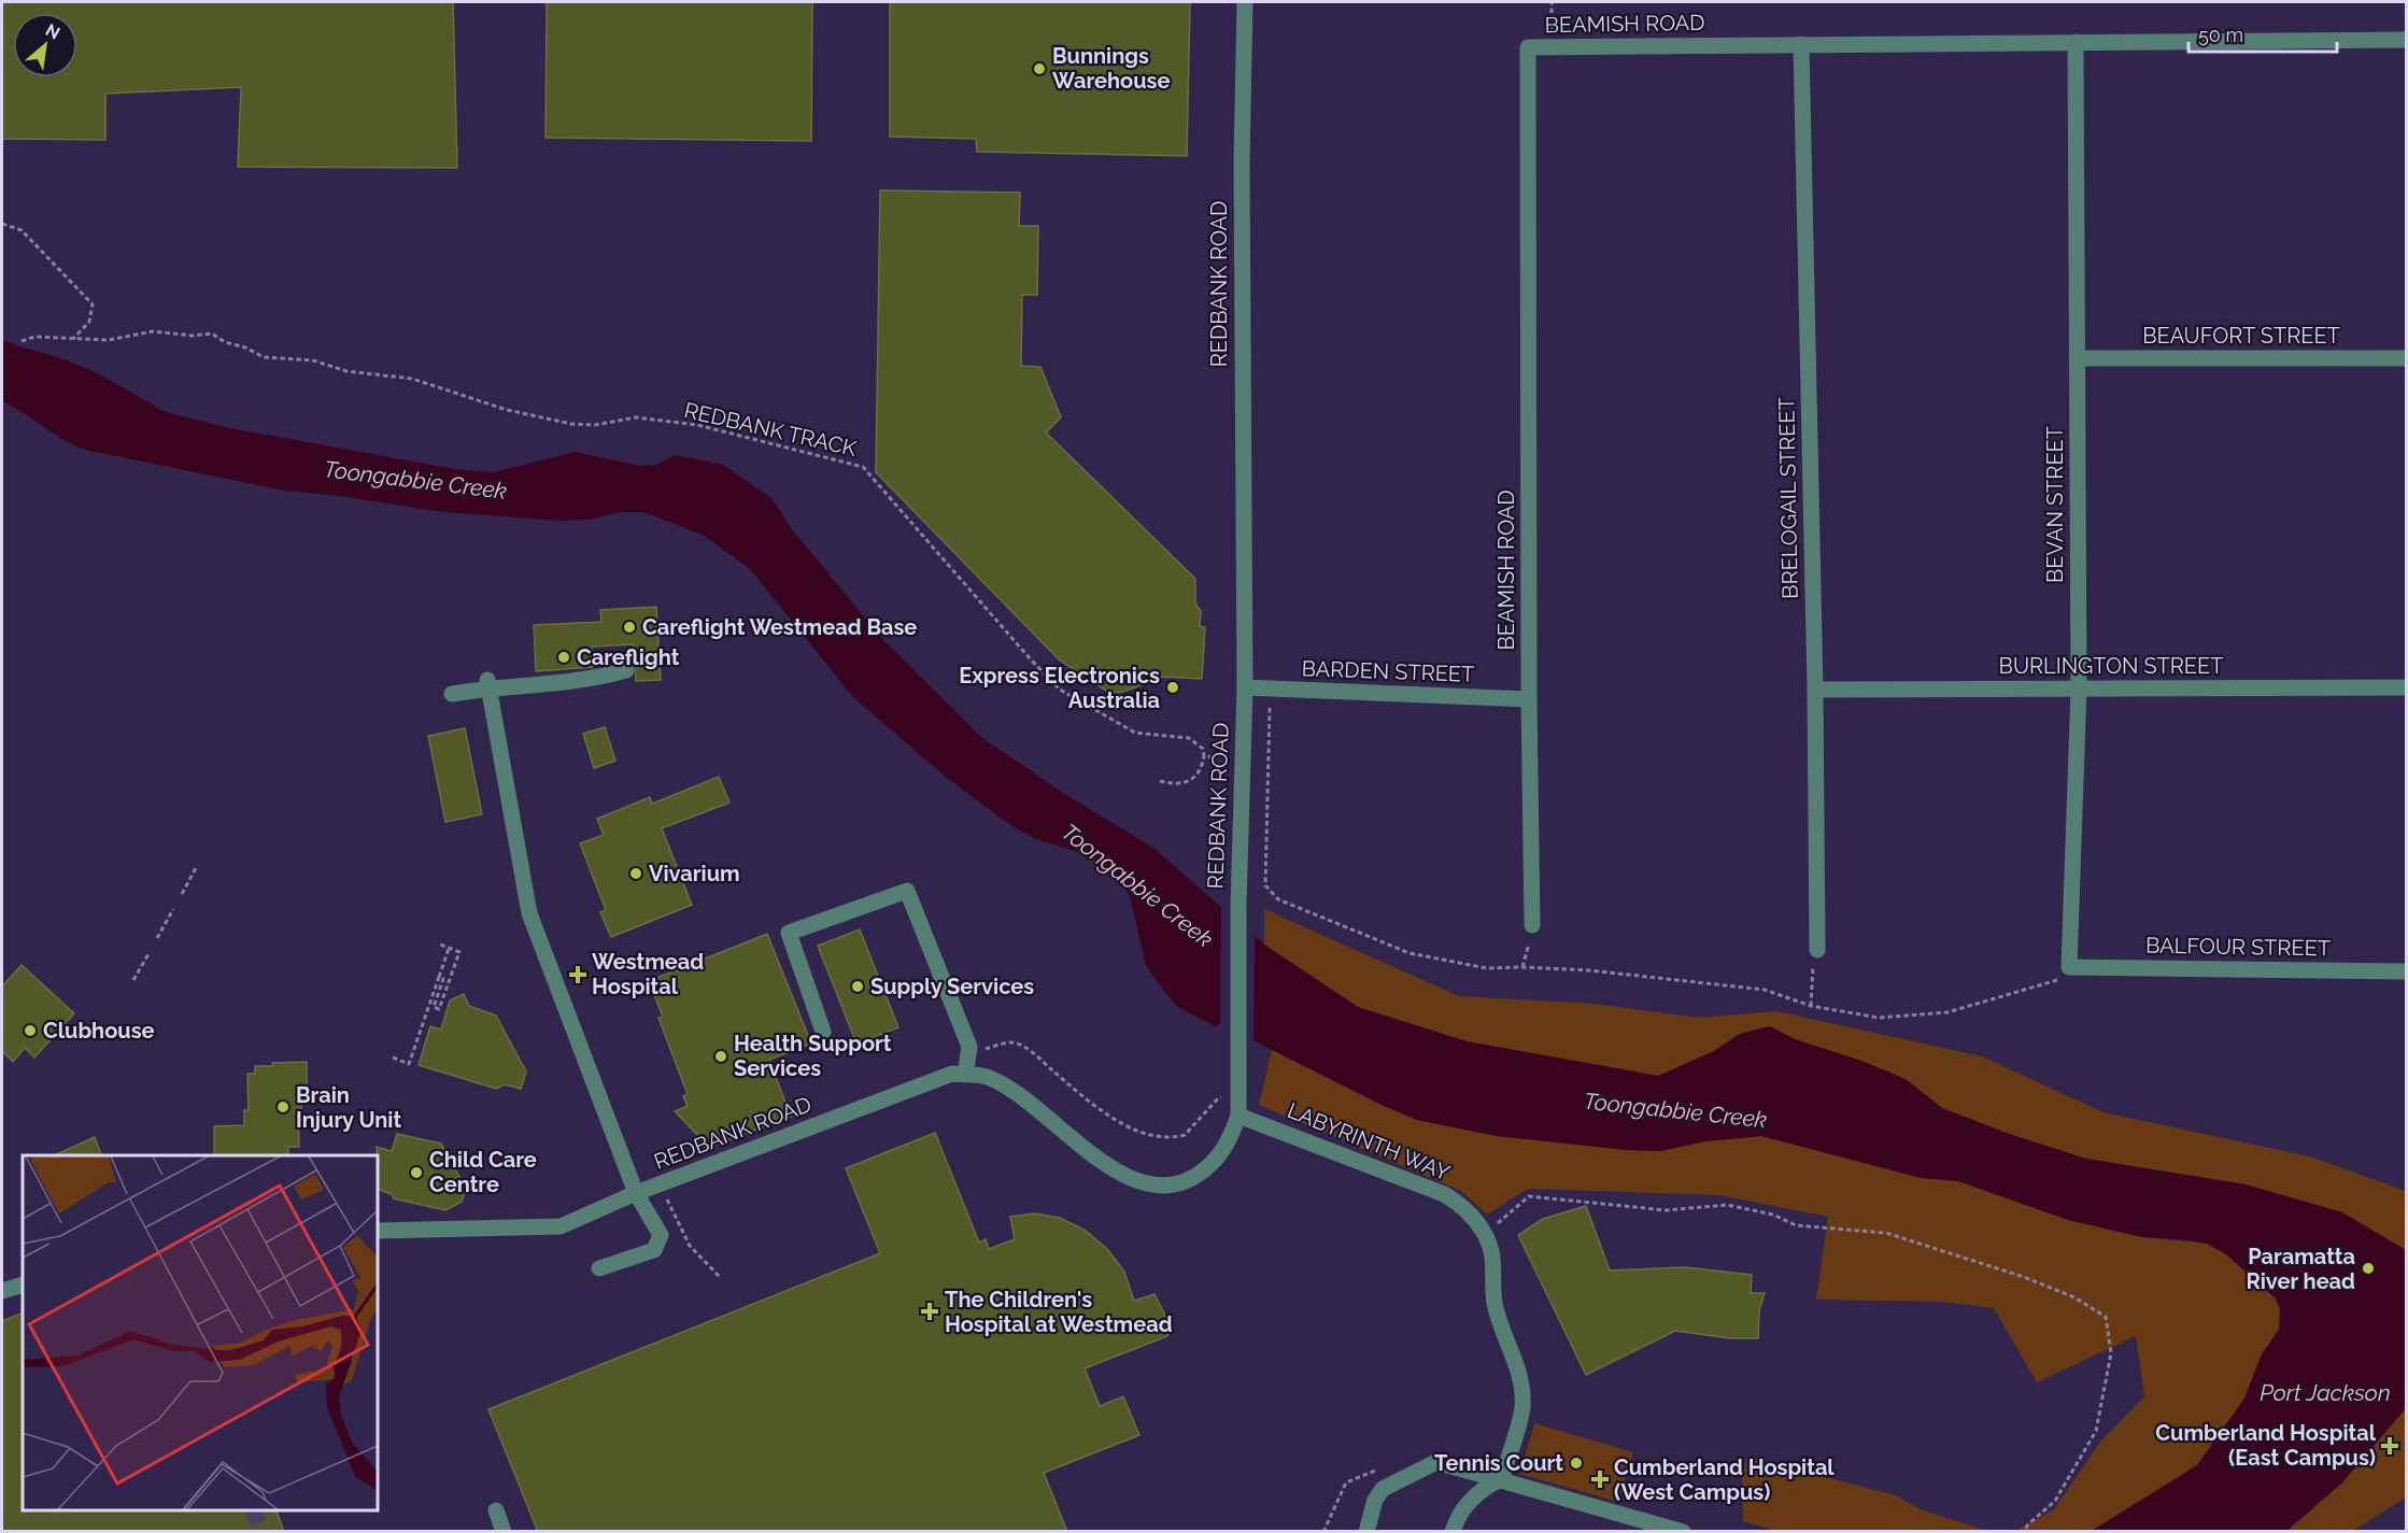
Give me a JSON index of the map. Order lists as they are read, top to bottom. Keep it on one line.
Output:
{"streets":{"street":["BEAMISH ROAD","REDBANK ROAD","BEAUFORT STREET","BRELOGAIL STREET","BEVAN STREET","BURLINGTON STREET","BARDEN STREET","BALFOUR STREET","LABYRINTH WAY"],"path":["REDBANK TRACK"]},"crossings":[["BEAMISH ROAD","BRELOGAIL STREET"],["BEAMISH ROAD","BEVAN STREET"],["BEAMISH ROAD","BARDEN STREET"],["REDBANK ROAD","BARDEN STREET"],["REDBANK ROAD","LABYRINTH WAY"],["BEAUFORT STREET","BEVAN STREET"],["BRELOGAIL STREET","BURLINGTON STREET"],["BEVAN STREET","BURLINGTON STREET"],["BEVAN STREET","BALFOUR STREET"]],"water":["Toongabbie Creek","Port Jackson"],"places":{"other":["Bunnings Warehouse","Careflight Westmead Base","Careflight","Express Electronics Australia","Vivarium","Supply Services","Clubhouse","Health Support Services","Brain Injury Unit","Child Care Centre","Paramatta River head","Tennis Court"],"health":["Westmead Hospital","The Children's Hospital at Westmead","Cumberland Hospital (East Campus)","Cumberland Hospital (West Campus)"]},"scale_bar":"50 m","north":"top right"}
